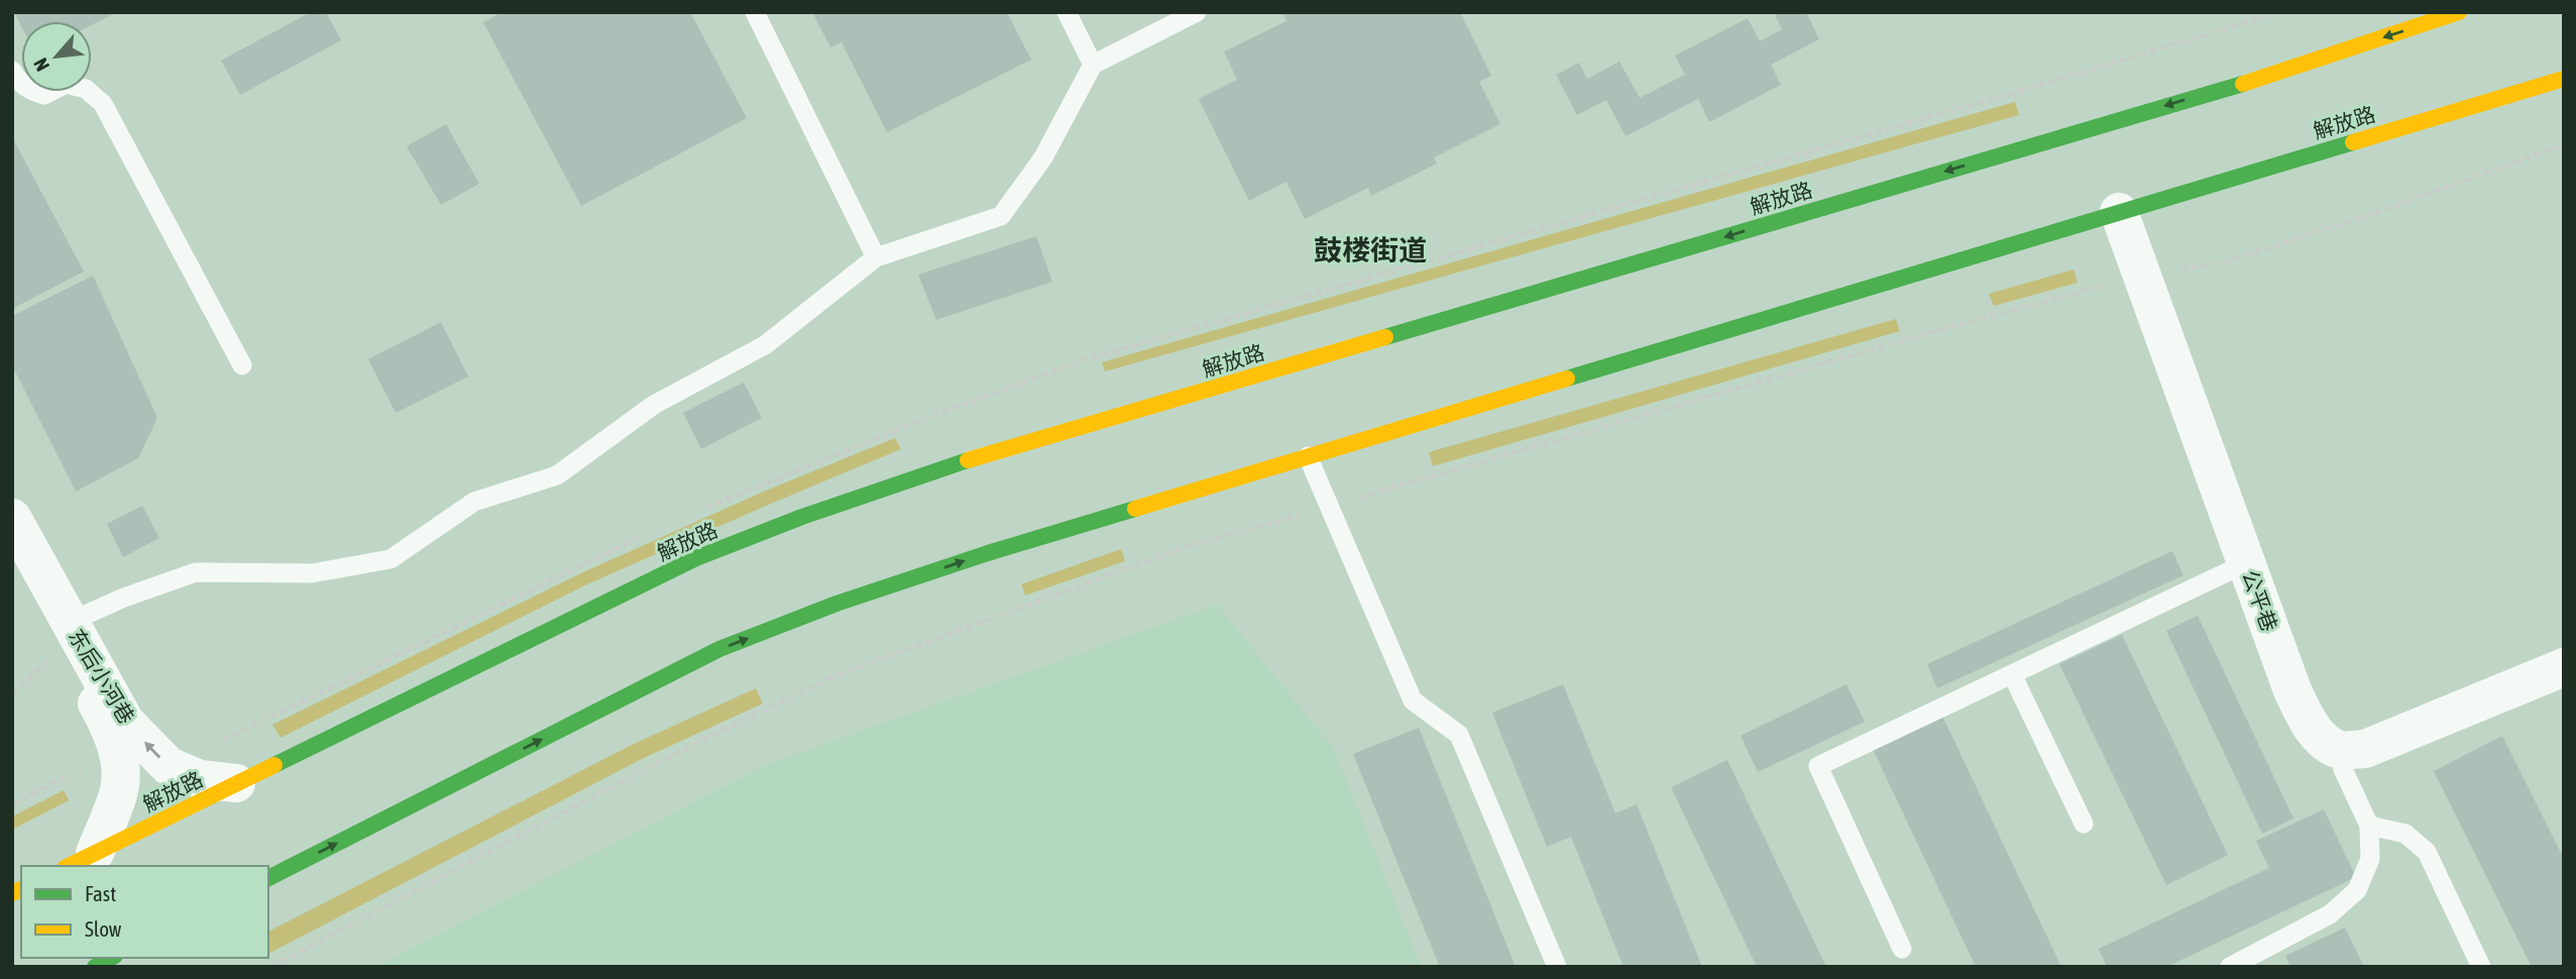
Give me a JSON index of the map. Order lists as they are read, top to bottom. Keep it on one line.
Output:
{"streets":{"main road":["解放路"],"street":["公平巷","东后小河巷"]},"crossings":[["解放路","公平巷"],["解放路","东后小河巷"]],"districts":["鼓楼街道"],"legend":["Fast","Slow"],"north":"bottom left"}
